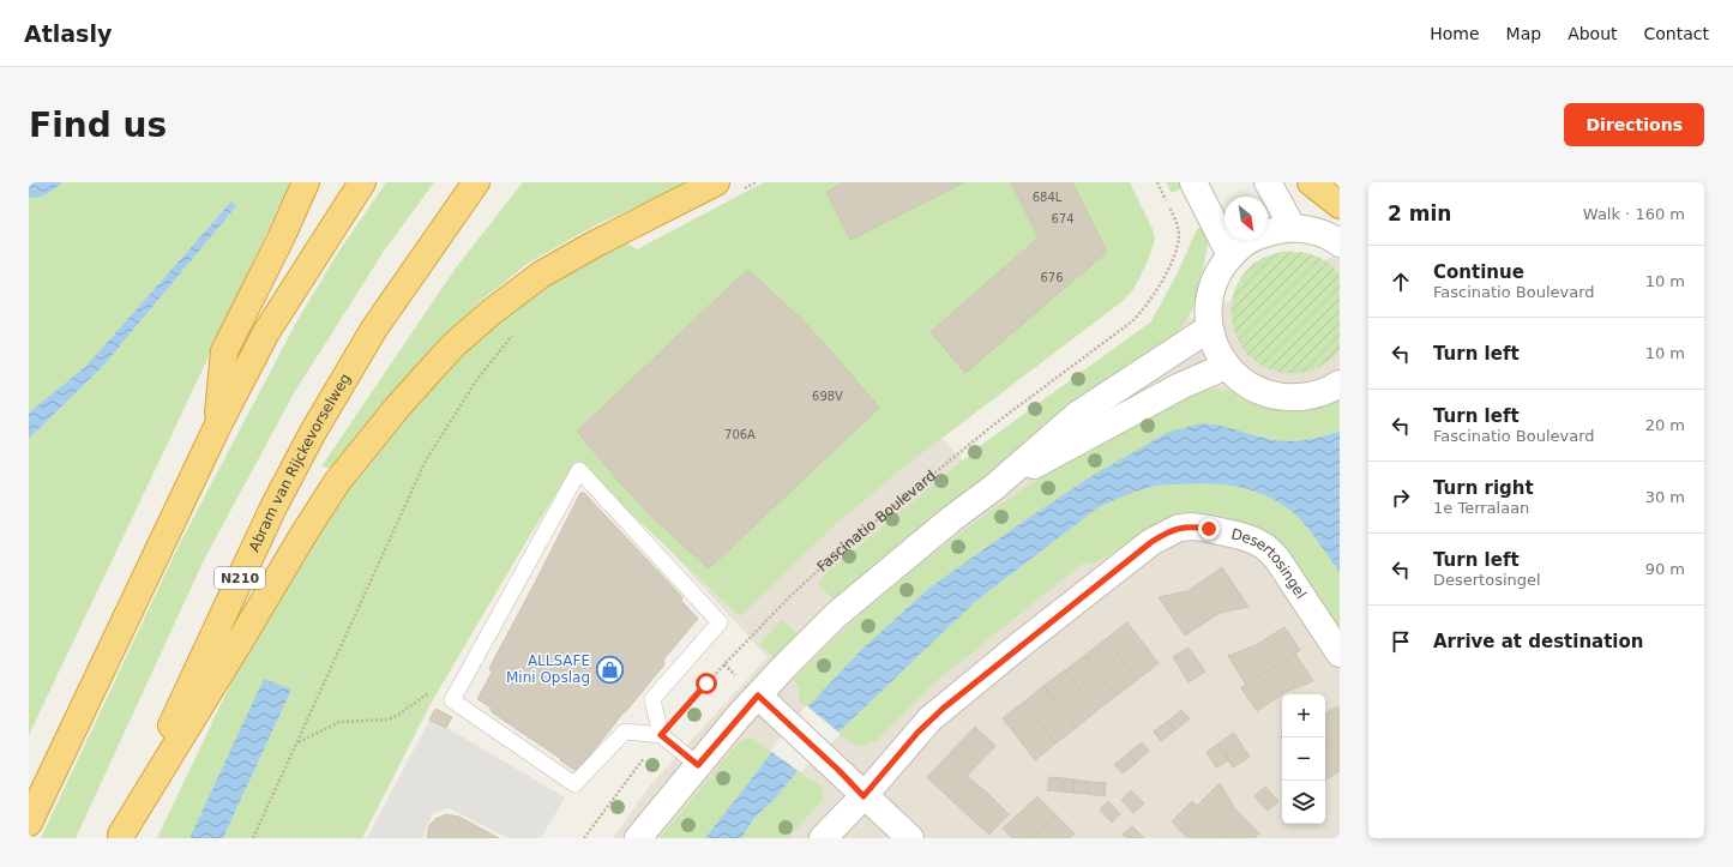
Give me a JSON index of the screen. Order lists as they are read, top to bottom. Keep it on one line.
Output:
{"streets":{"highway":["Abram van Rijckevorselweg","N210"],"street":["Desertosingel"],"path":["Fascinatio Boulevard"]},"places":{"shop":["ALLSAFE Mini Opslag"]},"house_numbers":["684L","674","676","698V","706A"],"north":"bottom right","page":{"header":"Atlasly","nav":["Home","Map","About","Contact"],"buttons":"Directions","title":"Find us","heading":["2 min","Walk · 160 m"],"list":[["Continue","Fascinatio Boulevard","10 m"],["Turn left","10 m"],["Turn left","Fascinatio Boulevard","20 m"],["Turn right","1e Terralaan","30 m"],["Turn left","Desertosingel","90 m"],"Arrive at destination"],"map_buttons":["+","−"]}}
